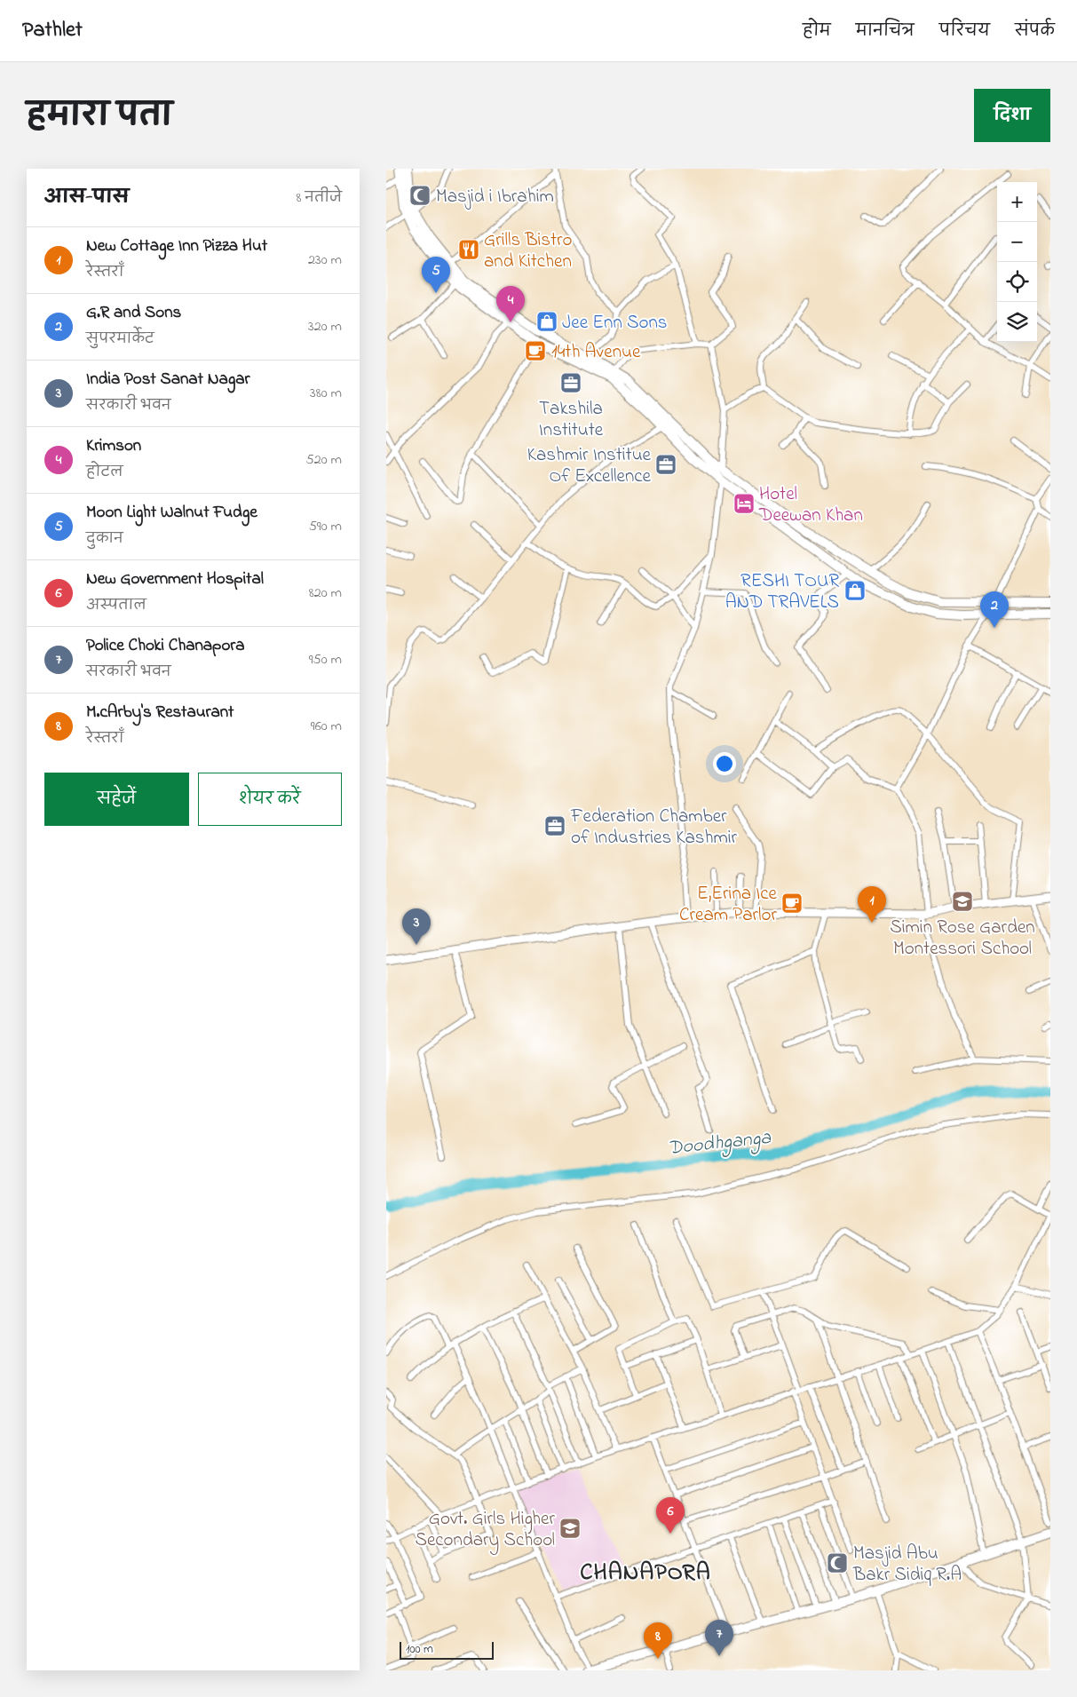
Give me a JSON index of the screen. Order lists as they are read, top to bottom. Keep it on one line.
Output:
{"districts":["CHANAPORA"],"water":["Doodhganga"],"places":{"mosque":["Masjid i Ibrahim","Masjid Abu Bakr Sidiq R.A"],"restaurant":["Grills Bistro and Kitchen"],"shop":["Jee Enn Sons","RESHI TOUR AND TRAVELS"],"cafe":["14th Avenue","E,Erina Ice Cream Parlor"],"office":["Takshila Institute","Kashmir Institue Of Excellence","Federation Chamber of Industries Kashmir"],"hotel":["Hotel Deewan Khan"],"school or university":["Simin Rose Garden Montessori School","Govt. Girls Higher Secondary School"]},"scale_bar":"100 m","page":{"header":"Pathlet","nav":["होम","मानचित्र","परिचय","संपर्क"],"title":"हमारा पता","buttons":["दिशा",["सहेजें","शेयर करें"]],"heading":["आस-पास","8 नतीजे"],"map_buttons":["+","−"],"list":[{"mark":"1","name":"New Cottage Inn Pizza Hut","note":"रेस्तराँ","value":"230 m"},{"mark":"2","name":"G.R and Sons","note":"सुपरमार्केट","value":"320 m"},{"mark":"3","name":"India Post Sanat Nagar","note":"सरकारी भवन","value":"380 m"},{"mark":"4","name":"Krimson","note":"होटल","value":"520 m"},{"mark":"5","name":"Moon Light Walnut Fudge","note":"दुकान","value":"590 m"},{"mark":"6","name":"New Government Hospital","note":"अस्पताल","value":"820 m"},{"mark":"7","name":"Police Choki Chanapora","note":"सरकारी भवन","value":"950 m"},{"mark":"8","name":"M.cArby's Restaurant","note":"रेस्तराँ","value":"960 m"}],"pins":["5","4","2","1","3","6","7","8"],"scale":"100 m"}}
